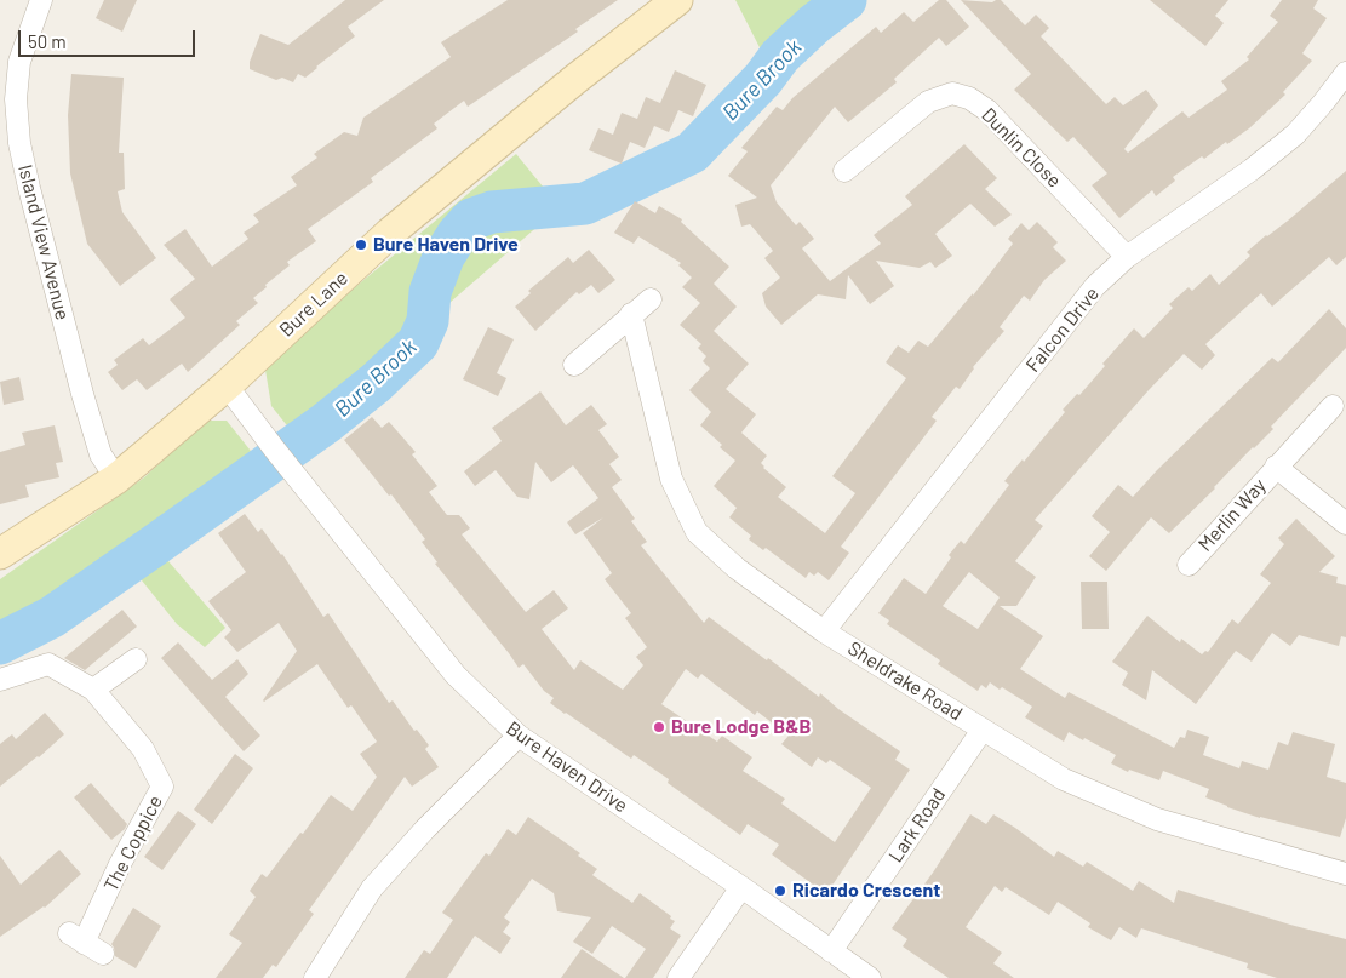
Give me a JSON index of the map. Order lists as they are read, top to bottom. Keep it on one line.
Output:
{"streets":{"street":["Dunlin Close","Island View Avenue","Bure Lane","Falcon Drive","Merlin Way","Sheldrake Road","Bure Haven Drive","Lark Road","The Coppice"]},"crossings":[["Dunlin Close","Falcon Drive"],["Island View Avenue","Bure Lane"],["Bure Lane","Bure Haven Drive"],["Falcon Drive","Sheldrake Road"],["Sheldrake Road","Lark Road"],["Bure Haven Drive","Lark Road"]],"water":["Bure Brook"],"places":["Bure Haven Drive","Bure Lodge B&B","Ricardo Crescent"],"scale_bar":"50 m"}
